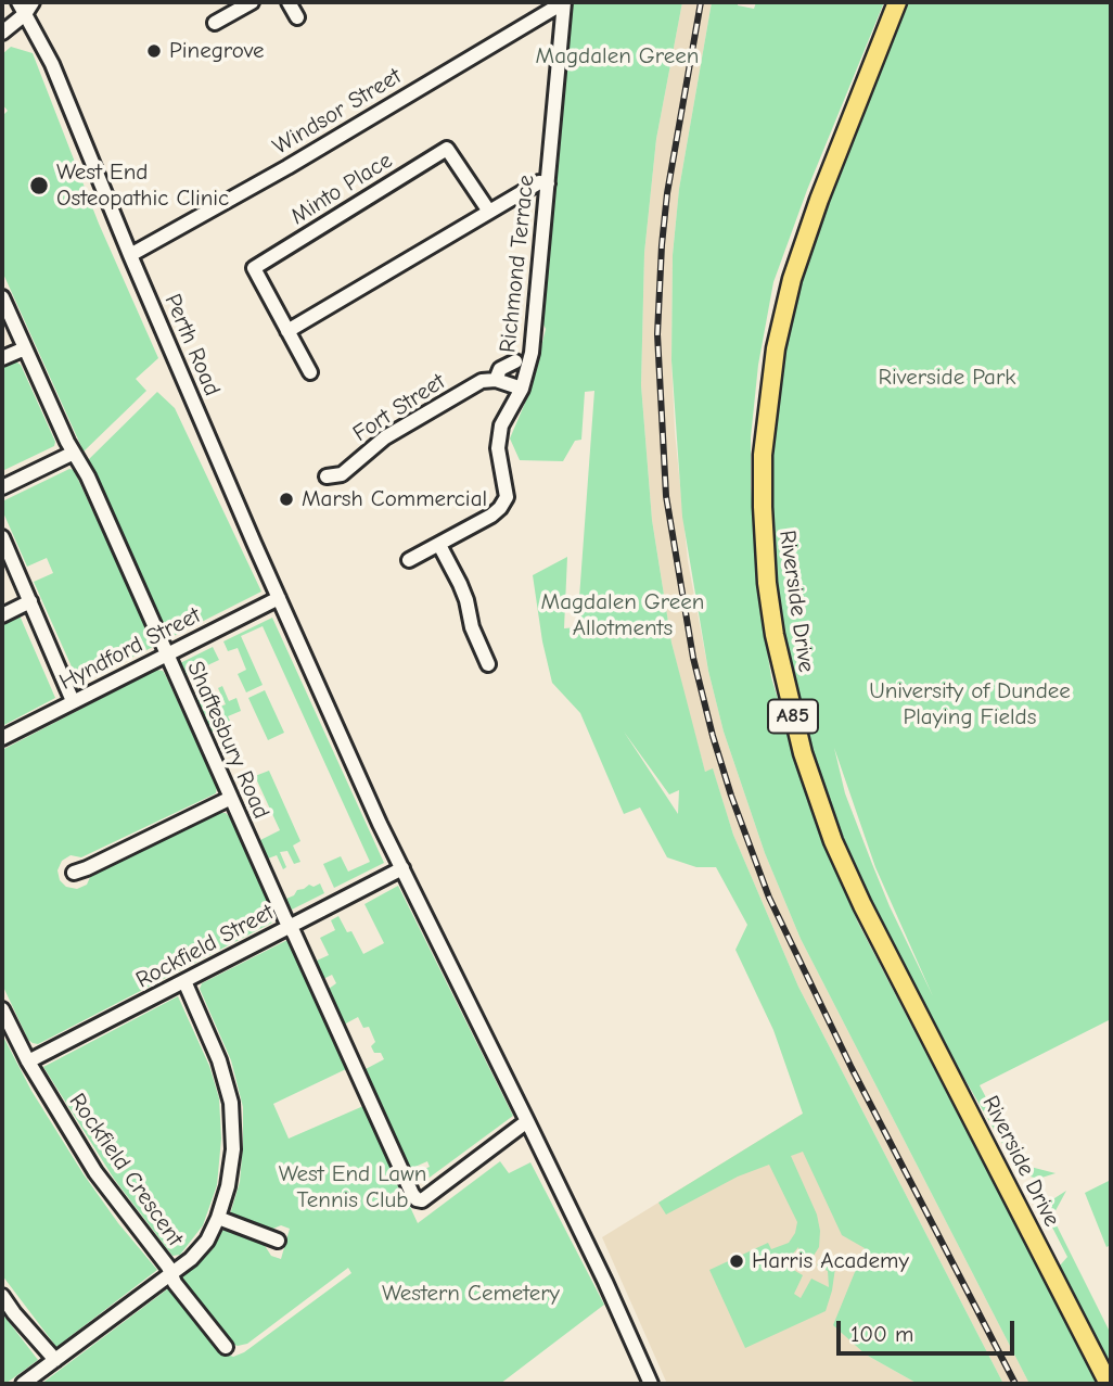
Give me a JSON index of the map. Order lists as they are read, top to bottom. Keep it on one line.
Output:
{"streets":{"main road":["Riverside Drive","A85"],"street":["Windsor Street","Minto Place","Richmond Terrace","Perth Road","Fort Street","Hyndford Street","Shaftesbury Road","Rockfield Street","Rockfield Crescent"]},"crossings":[["Windsor Street","Richmond Terrace"],["Windsor Street","Perth Road"],["Perth Road","Hyndford Street"],["Perth Road","Shaftesbury Road"],["Perth Road","Rockfield Street"],["Hyndford Street","Shaftesbury Road"],["Shaftesbury Road","Rockfield Street"],["Rockfield Street","Rockfield Crescent"]],"parks":["Magdalen Green","Riverside Park","Magdalen Green Allotments","University of Dundee Playing Fields","West End Lawn Tennis Club","Western Cemetery"],"places":["Pinegrove","West End Osteopathic Clinic","Marsh Commercial","Harris Academy"],"scale_bar":"100 m"}
